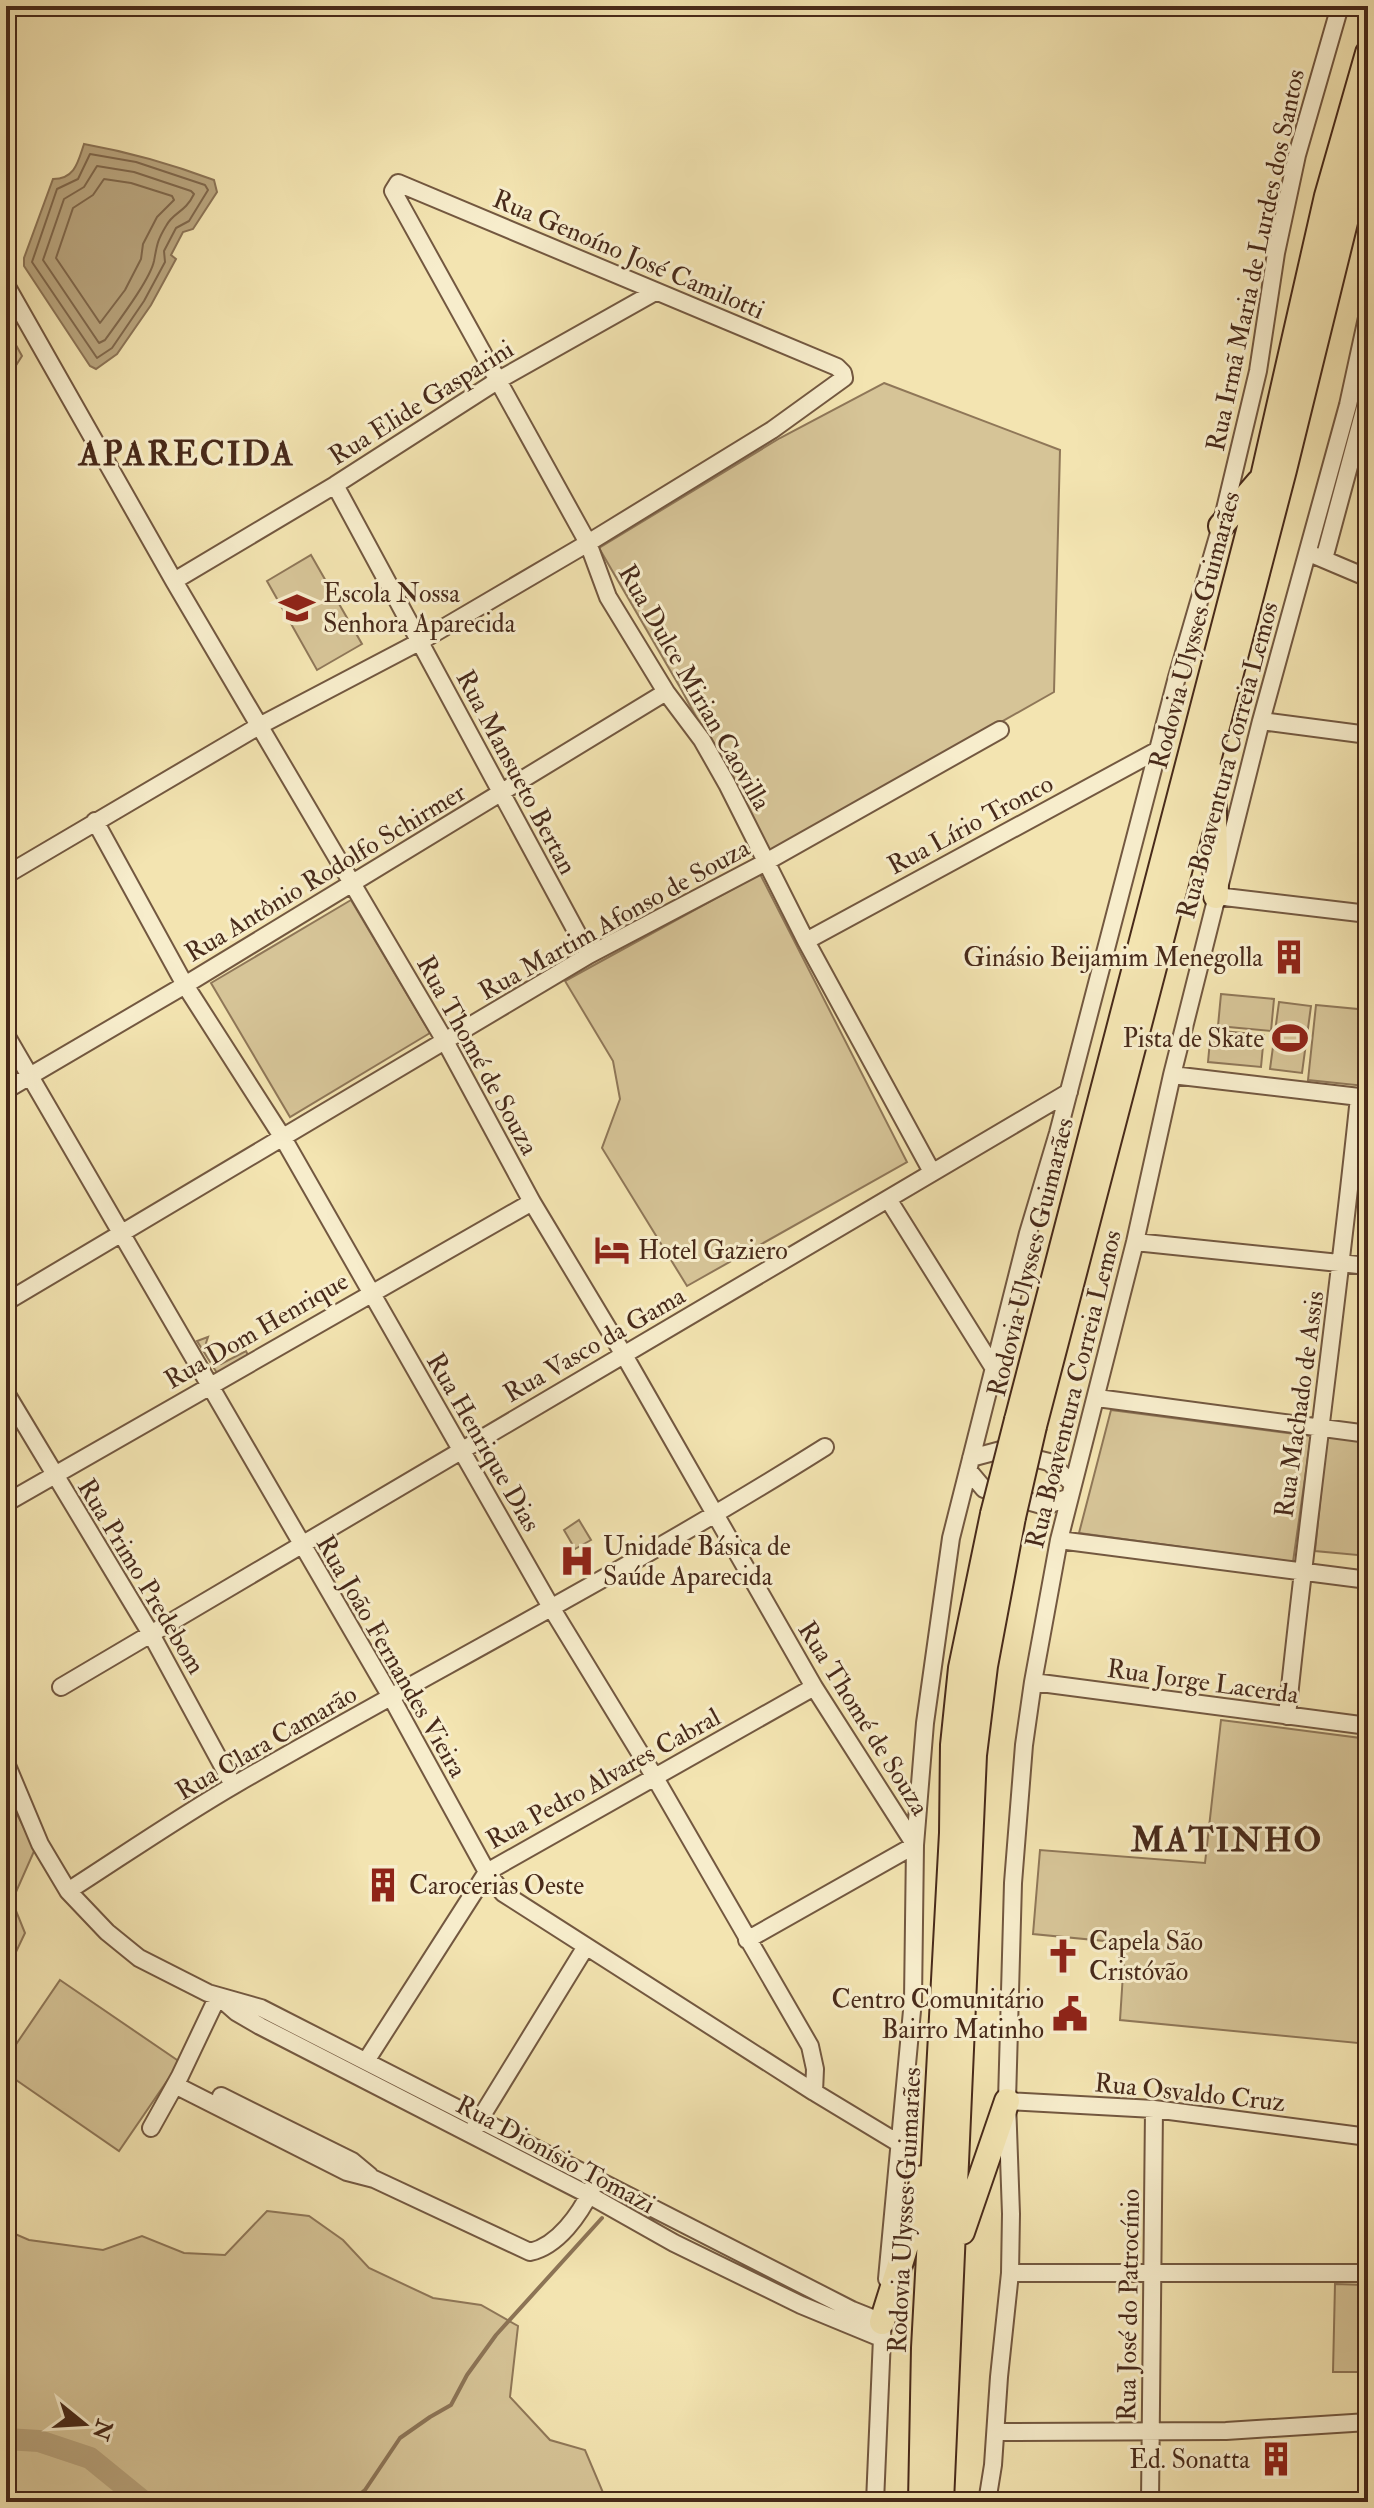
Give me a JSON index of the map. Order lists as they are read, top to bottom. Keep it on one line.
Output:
{"streets":{"highway":["Rodovia Ulysses Guimarães"],"street":["Rua Genoíno José Camilotti","Rua Irmã Maria de Lurdes dos Santos","Rua Elide Gasparini","Rua Dulce Mirian Caovilla","Rua Boaventura Correia Lemos","Rua Mansueto Bertan","Rua Lírio Tronco","Rua Antônio Rodolfo Schirmer","Rua Martim Afonso de Souza","Rua Thomé de Souza","Rua Dom Henrique","Rua Vasco da Gama","Rua Machado de Assis","Rua Henrique Dias","Rua Primo Predebom","Rua João Fernandes Vieira","Rua Jorge Lacerda","Rua Clara Camarão","Rua Pedro Alvares Cabral","Rua Osvaldo Cruz","Rua Dionísio Tomazi","Rua José do Patrocínio"]},"crossings":[["Rua Genoíno José Camilotti","Rua Elide Gasparini"],["Rua Genoíno José Camilotti","Rua Dulce Mirian Caovilla"],["Rua Irmã Maria de Lurdes dos Santos","Rua Lírio Tronco"],["Rua Irmã Maria de Lurdes dos Santos","Rua Thomé de Souza"],["Rua Irmã Maria de Lurdes dos Santos","Rua Vasco da Gama"],["Rua Irmã Maria de Lurdes dos Santos","Rua João Fernandes Vieira"],["Rua Irmã Maria de Lurdes dos Santos","Rua Dionísio Tomazi"],["Rua Elide Gasparini","Rua Dulce Mirian Caovilla"],["Rua Elide Gasparini","Rua Mansueto Bertan"],["Rua Elide Gasparini","Rua Thomé de Souza"],["Rua Dulce Mirian Caovilla","Rua Lírio Tronco"],["Rua Dulce Mirian Caovilla","Rua Antônio Rodolfo Schirmer"],["Rua Dulce Mirian Caovilla","Rua Martim Afonso de Souza"],["Rua Dulce Mirian Caovilla","Rua Vasco da Gama"],["Rua Boaventura Correia Lemos","Rua Jorge Lacerda"],["Rua Boaventura Correia Lemos","Rua Osvaldo Cruz"],["Rua Mansueto Bertan","Rua Antônio Rodolfo Schirmer"],["Rua Mansueto Bertan","Rua Martim Afonso de Souza"],["Rua Antônio Rodolfo Schirmer","Rua Thomé de Souza"],["Rua Antônio Rodolfo Schirmer","Rua Henrique Dias"],["Rua Antônio Rodolfo Schirmer","Rua João Fernandes Vieira"],["Rua Martim Afonso de Souza","Rua Thomé de Souza"],["Rua Martim Afonso de Souza","Rua Henrique Dias"],["Rua Martim Afonso de Souza","Rua João Fernandes Vieira"],["Rua Thomé de Souza","Rua Dom Henrique"],["Rua Thomé de Souza","Rua Vasco da Gama"],["Rua Thomé de Souza","Rua Clara Camarão"],["Rua Thomé de Souza","Rua Pedro Alvares Cabral"],["Rua Dom Henrique","Rua Henrique Dias"],["Rua Dom Henrique","Rua Primo Predebom"],["Rua Dom Henrique","Rua João Fernandes Vieira"],["Rua Vasco da Gama","Rua Henrique Dias"],["Rua Vasco da Gama","Rua Primo Predebom"],["Rua Vasco da Gama","Rua João Fernandes Vieira"],["Rua Machado de Assis","Rua Jorge Lacerda"],["Rua Henrique Dias","Rua João Fernandes Vieira"],["Rua Henrique Dias","Rua Clara Camarão"],["Rua Henrique Dias","Rua Pedro Alvares Cabral"],["Rua Primo Predebom","Rua Clara Camarão"],["Rua João Fernandes Vieira","Rua Clara Camarão"],["Rua João Fernandes Vieira","Rua Pedro Alvares Cabral"],["Rua Clara Camarão","Rua Dionísio Tomazi"],["Rua Pedro Alvares Cabral","Rua Dionísio Tomazi"],["Rua Osvaldo Cruz","Rua José do Patrocínio"]],"districts":["APARECIDA","MATINHO"],"places":{"school or university":["Escola Nossa Senhora Aparecida"],"building":["Ginásio Beijamim Menegolla","Carocerias Oeste","Ed. Sonatta"],"sports":["Pista de Skate"],"hotel":["Hotel Gaziero"],"hospital":["Unidade Básica de Saúde Aparecida"],"church":["Capela São Cristóvão"],"public building":["Centro Comunitário Bairro Matinho"]},"north":"right"}
